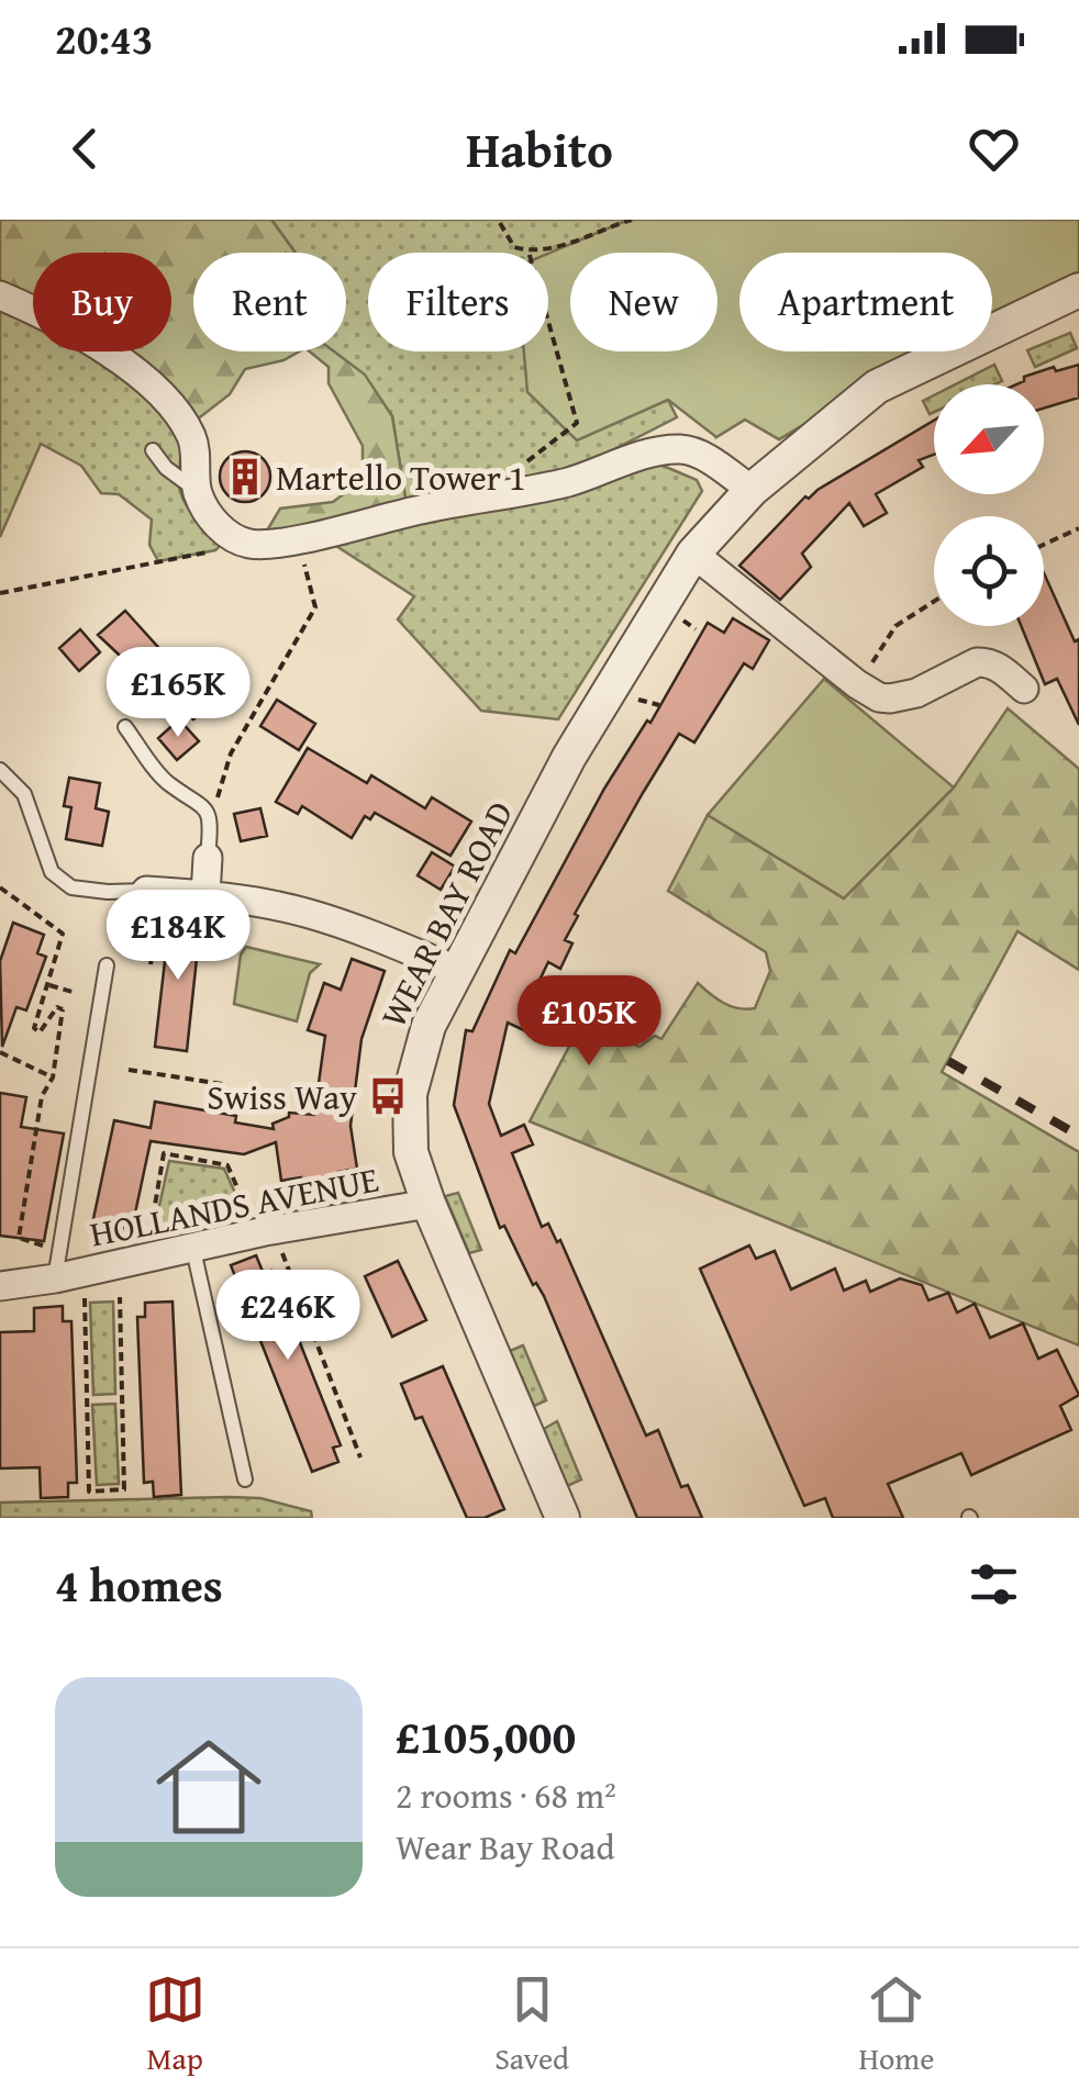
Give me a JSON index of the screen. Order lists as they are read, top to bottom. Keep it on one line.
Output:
{"streets":{"street":["WEAR BAY ROAD","HOLLANDS AVENUE"]},"crossings":[["WEAR BAY ROAD","HOLLANDS AVENUE"]],"places":{"building":["Martello Tower 1"],"bus stop":["Swiss Way"]},"north":"bottom left","page":{"status":"20:43","header":"Habito","chip":["Buy","Rent","Filters","New","Apartment"],"price":["£165K","£184K","£105K","£246K"],"heading":"4 homes","list":[{"name":"£105,000","note":"2 rooms · 68 m² · Wear Bay Road"}],"tabs":["Map","Saved","Home"]}}
